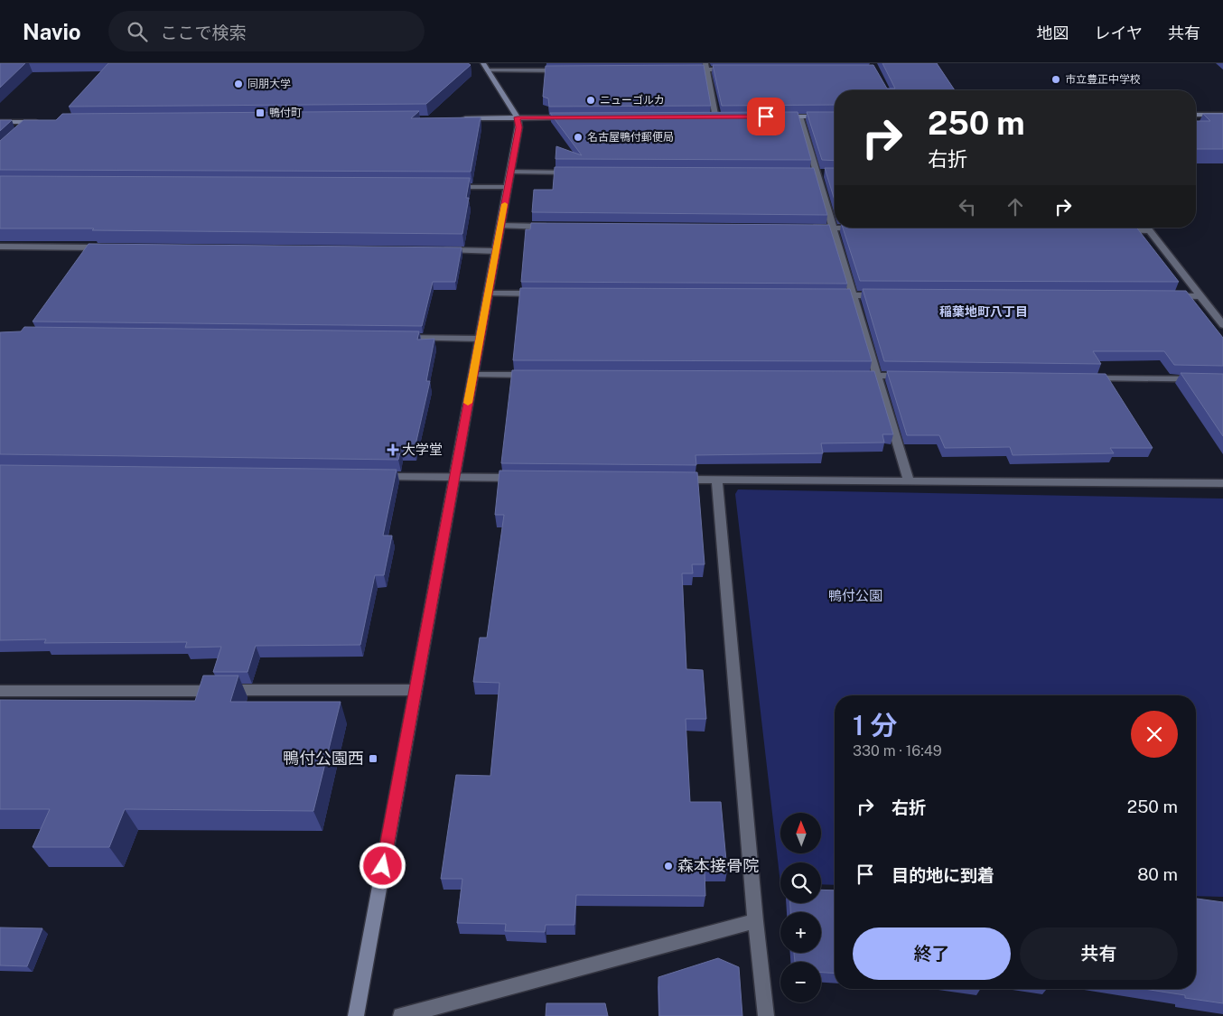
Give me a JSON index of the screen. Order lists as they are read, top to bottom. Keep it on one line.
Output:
{"districts":["稲葉地町八丁目"],"parks":["鴨付公園"],"places":{"other":["市立豊正中学校","同朋大学","ニューゴルカ","名古屋鴨付郵便局","森本接骨院"],"transit":["鴨付町","鴨付公園西"],"health":["大学堂"]},"north":"top","page":{"header":"Navio","search":"ここで検索","nav":["地図","レイヤ","共有"],"turn":["250 m","右折"],"heading":["1 分","330 m · 16:49"],"list":[{"name":"右折","value":"250 m"},{"name":"目的地に到着","value":"80 m"}],"map_buttons":["+","−"],"buttons":["終了","共有"]}}
